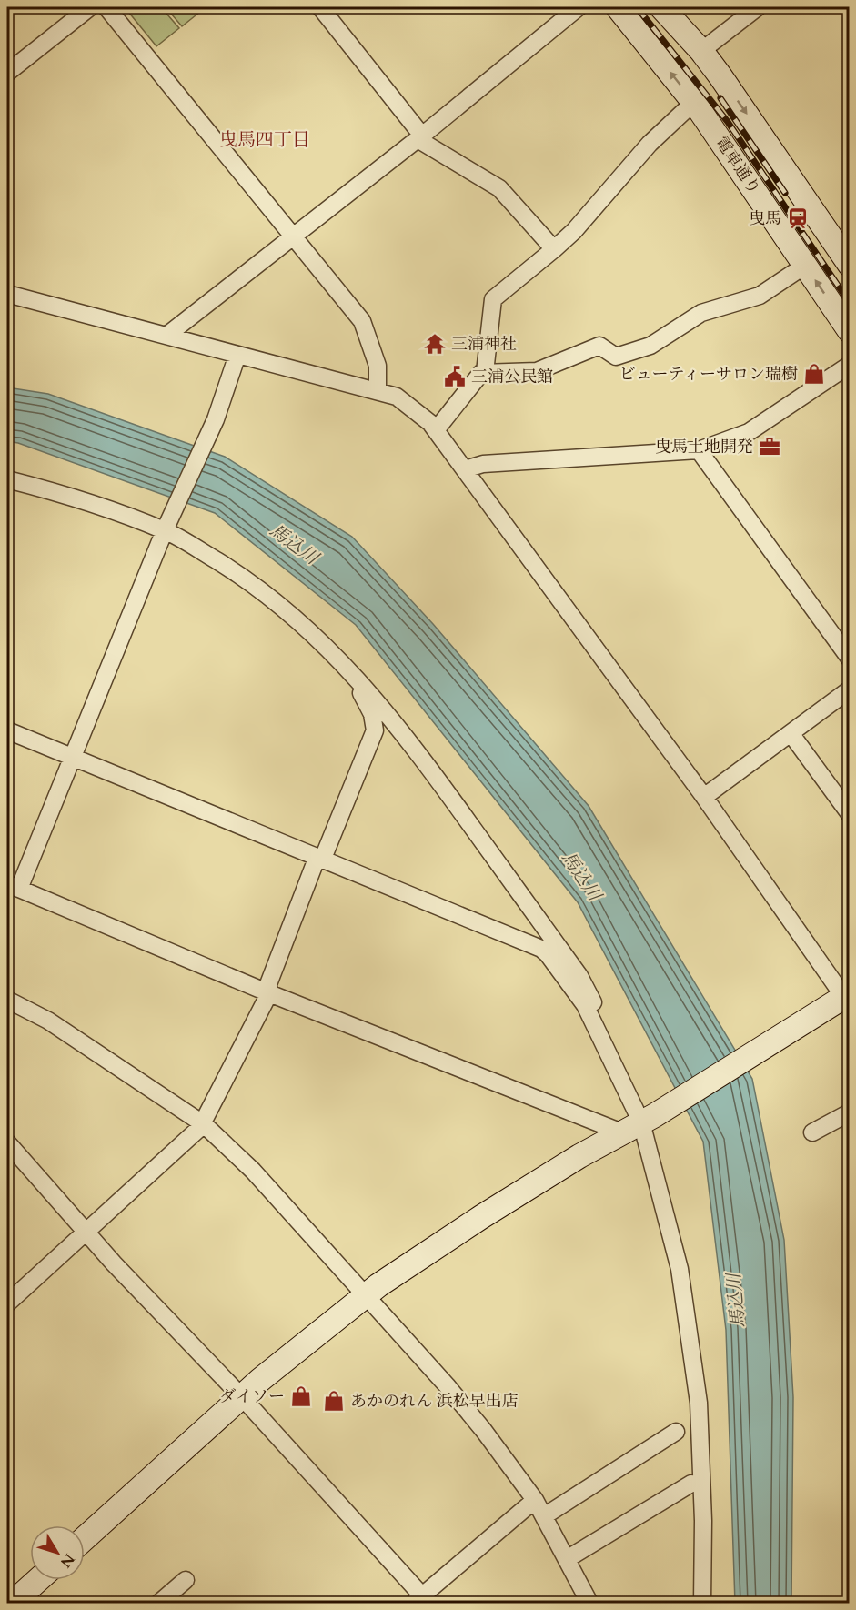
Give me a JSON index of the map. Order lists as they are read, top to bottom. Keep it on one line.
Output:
{"streets":{"street":["電車通り"]},"districts":["曳馬四丁目"],"water":["馬込川"],"places":{"station":["曳馬"],"temple":["三浦神社"],"shop":["ビューティーサロン瑞樹","ダイソー","あかのれん 浜松早出店"],"public building":["三浦公民館"],"office":["曳馬土地開発"]},"north":"bottom right"}
